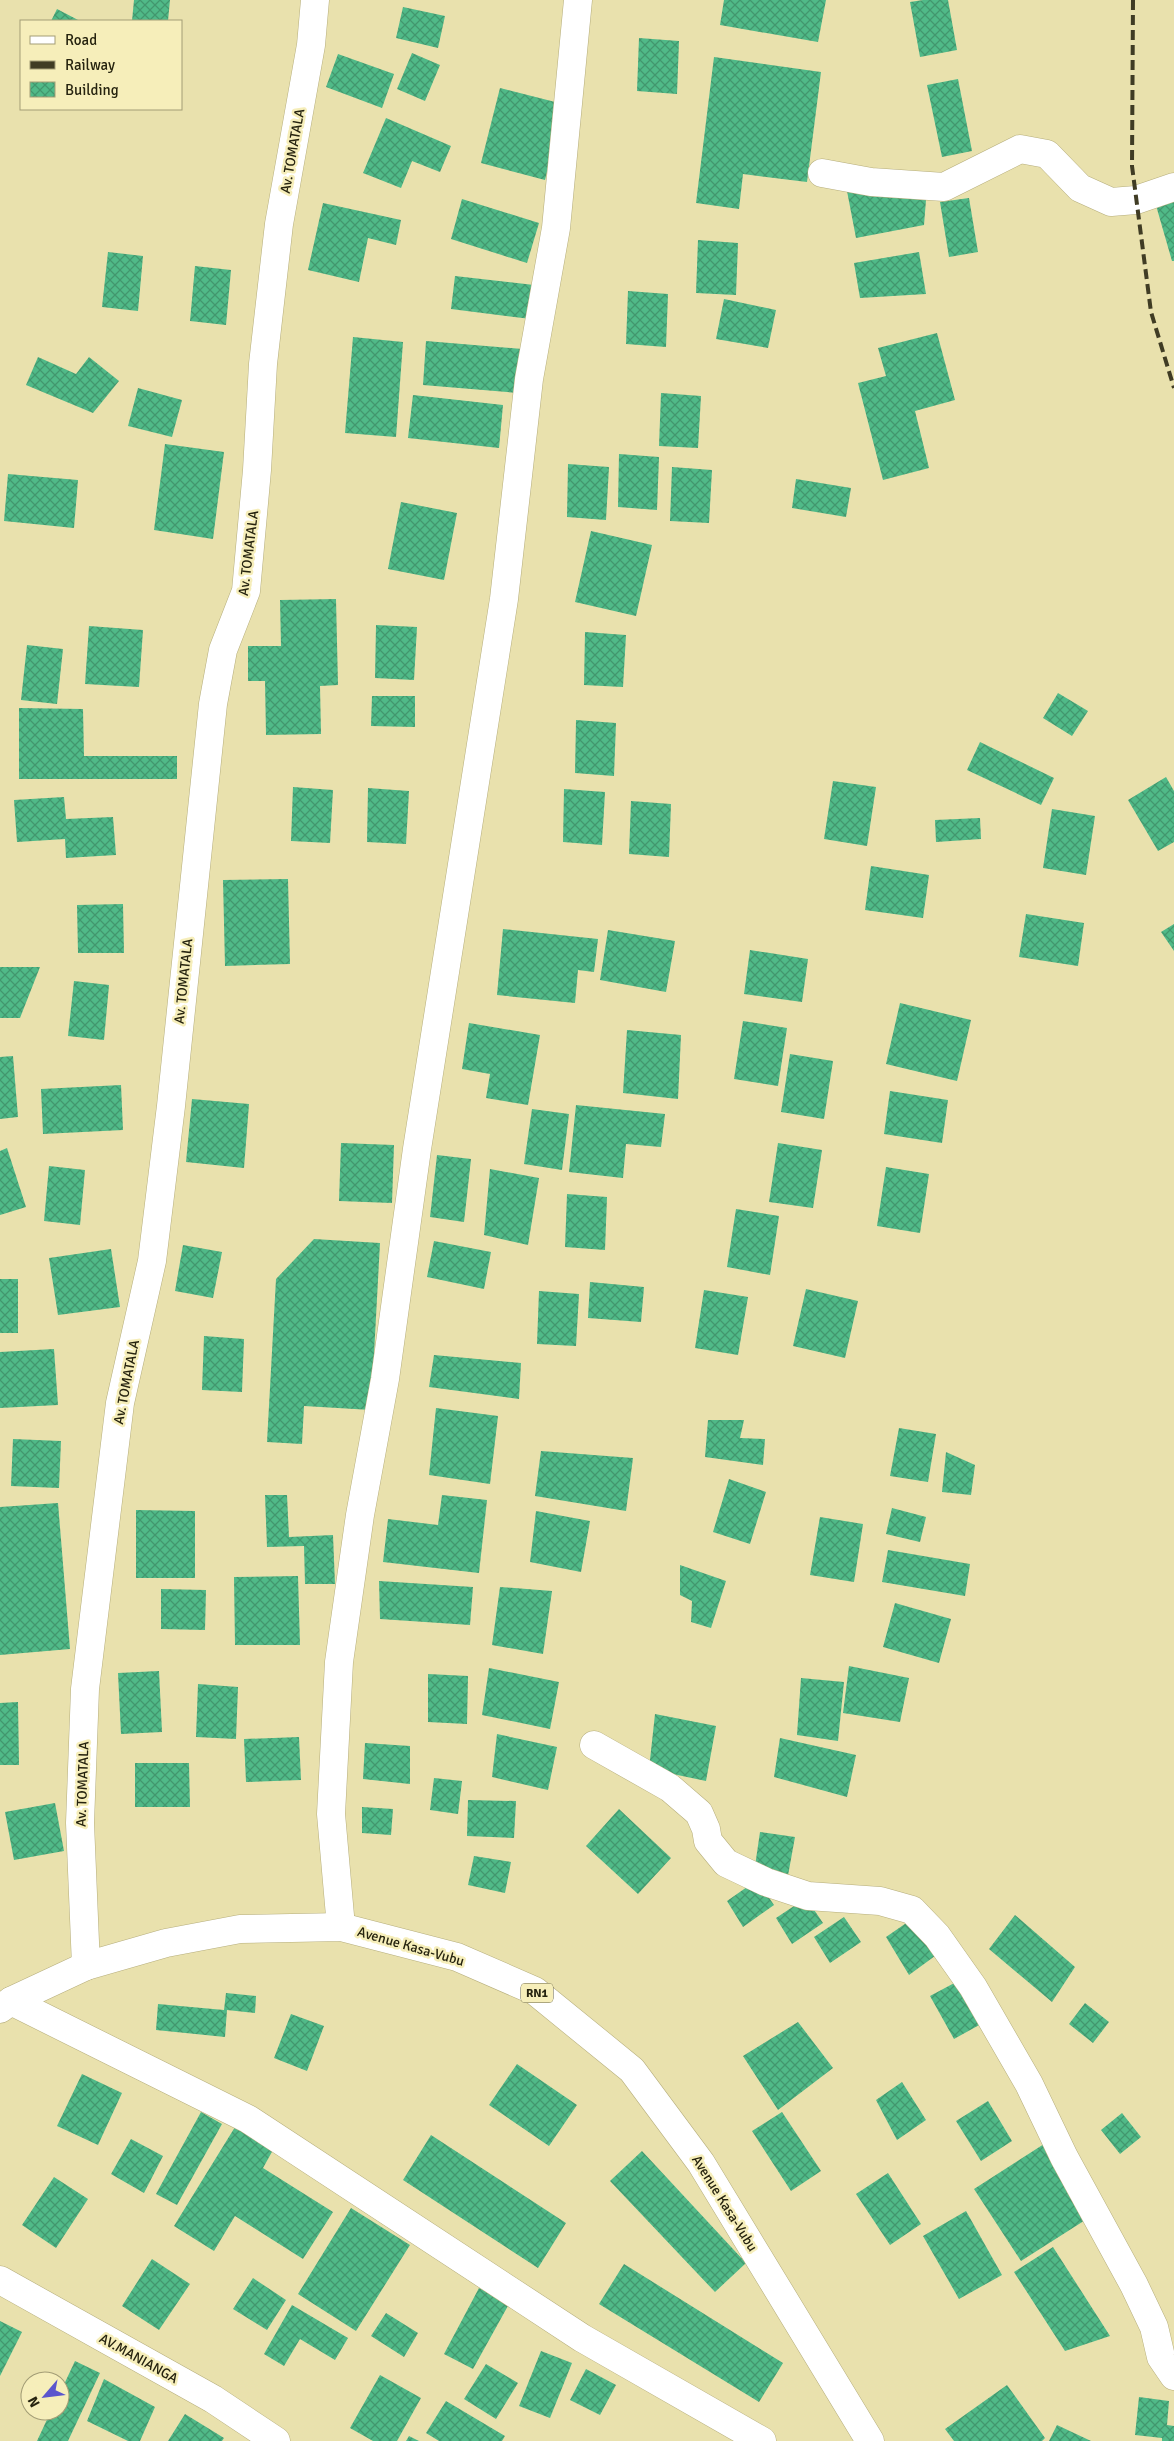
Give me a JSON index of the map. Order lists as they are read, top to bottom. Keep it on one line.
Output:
{"streets":{"main road":["Av. TOMATALA","Avenue Kasa-Vubu","RN1","AV.MANIANGA"]},"crossings":[["Av. TOMATALA","Avenue Kasa-Vubu"]],"legend":["Road","Railway","Building"],"north":"bottom left"}
